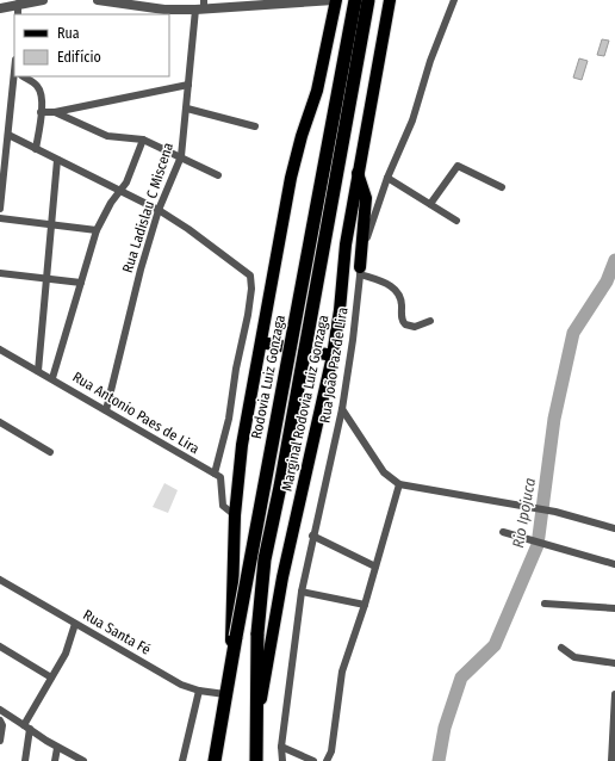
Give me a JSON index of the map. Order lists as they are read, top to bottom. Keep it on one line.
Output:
{"streets":{"highway":["Rodovia Luiz Gonzaga"],"main road":["Marginal Rodovia Luiz Gonzaga"],"street":["Rua Ladislau C Miscena","Rua João Paz de Lira","Rua Antonio Paes de Lira","Rua Santa Fé"]},"crossings":[["Rua Ladislau C Miscena","Rua Antonio Paes de Lira"],["Rodovia Luiz Gonzaga","Rua Santa Fé"]],"water":["Rio Ipojuca"],"legend":["Rua","Edifício"]}
